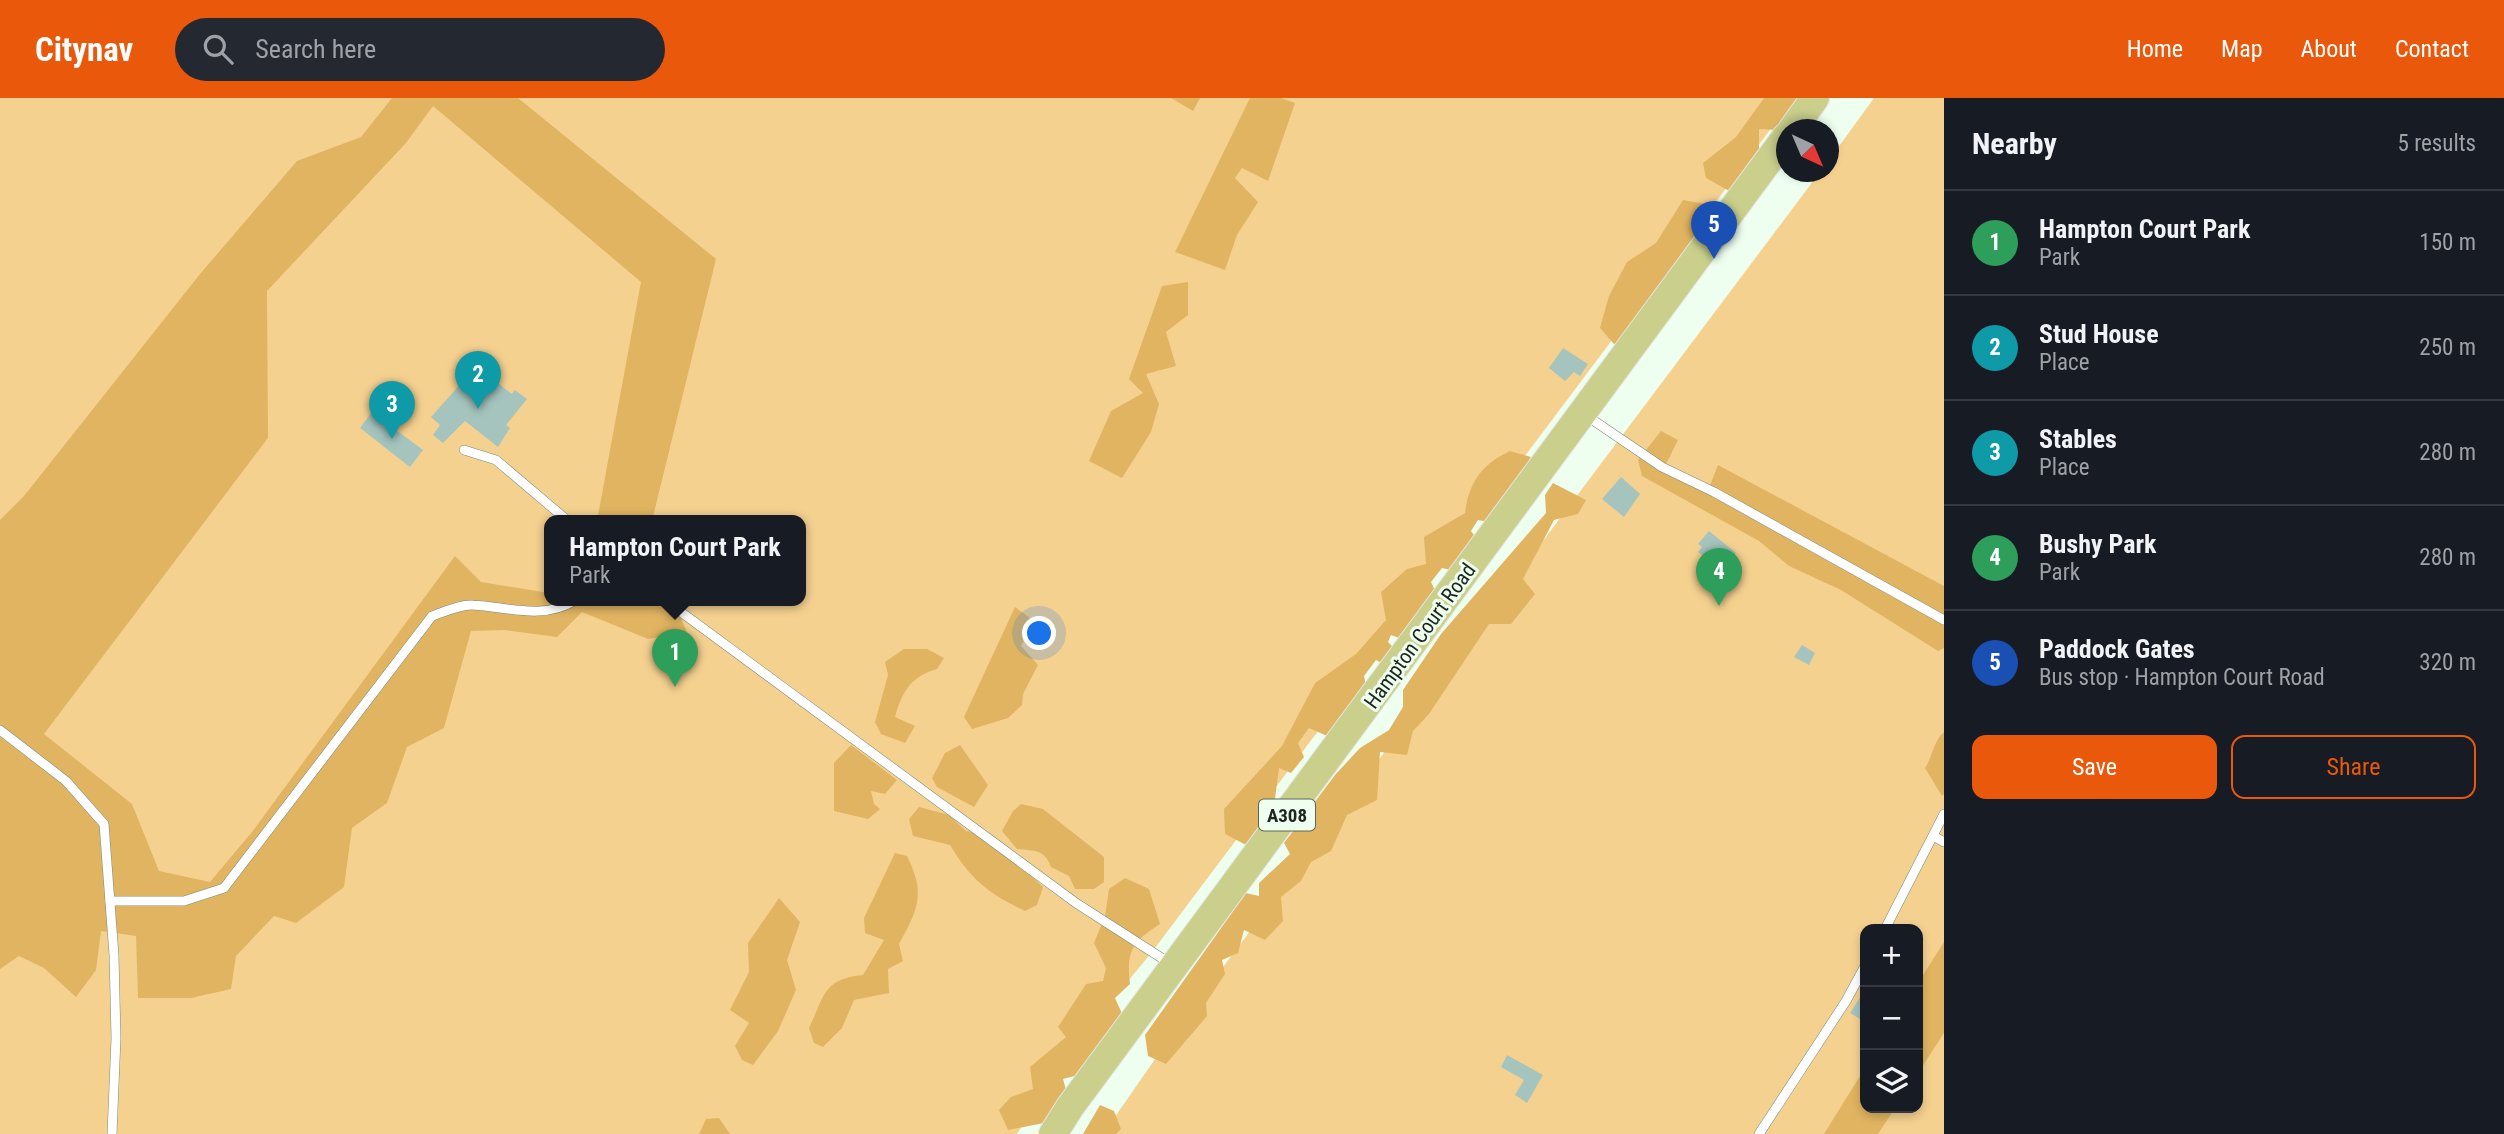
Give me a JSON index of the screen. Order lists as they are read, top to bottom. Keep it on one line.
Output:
{"streets":{"main road":["Hampton Court Road","A308"]},"north":"bottom right","page":{"header":"Citynav","search":"Search here","nav":["Home","Map","About","Contact"],"heading":["Nearby","5 results"],"list":[{"mark":"1","name":"Hampton Court Park","note":"Park","value":"150 m"},{"mark":"2","name":"Stud House","note":"Place","value":"250 m"},{"mark":"3","name":"Stables","note":"Place","value":"280 m"},{"mark":"4","name":"Bushy Park","note":"Park","value":"280 m"},{"mark":"5","name":"Paddock Gates","note":"Bus stop · Hampton Court Road","value":"320 m"}],"pins":["5","2","3","4","1"],"popup":["Hampton Court Park","Park"],"buttons":["Save","Share"],"map_buttons":["+","−"]}}
